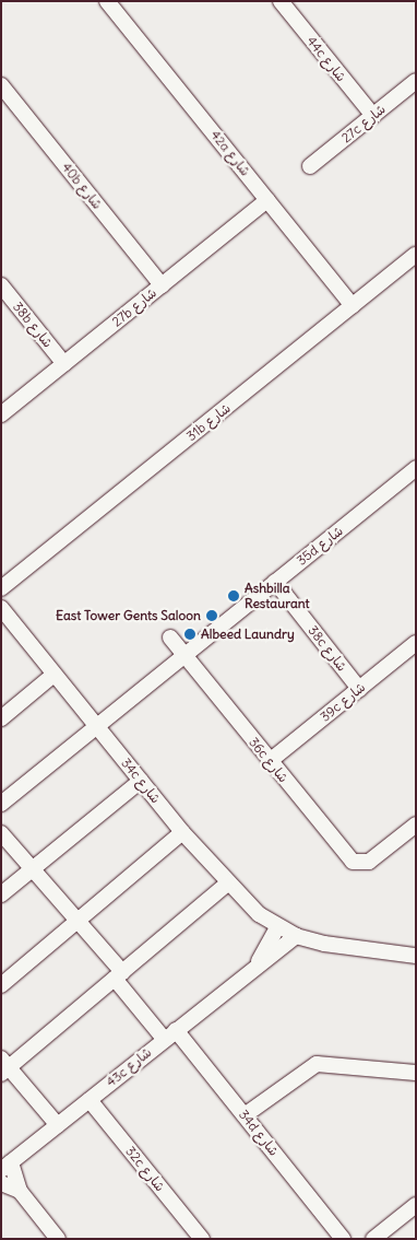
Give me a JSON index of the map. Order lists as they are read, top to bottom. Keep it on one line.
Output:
{"streets":{"street":["44c شارع","27c شارع","42a شارع","40b شارع","27b شارع","38b شارع","31b شارع","35d شارع","38c شارع","39c شارع","36c شارع","34c شارع","43c شارع","34d شارع","32c شارع"]},"crossings":[["44c شارع","27c شارع"],["42a شارع","27b شارع"],["42a شارع","31b شارع"],["40b شارع","27b شارع"],["27b شارع","38b شارع"],["35d شارع","38c شارع"],["35d شارع","36c شارع"],["35d شارع","34c شارع"],["38c شارع","39c شارع"],["39c شارع","36c شارع"],["34c شارع","43c شارع"],["43c شارع","34d شارع"],["43c شارع","32c شارع"]],"places":["Ashbilla Restaurant","East Tower Gents Saloon","Albeed Laundry"]}
